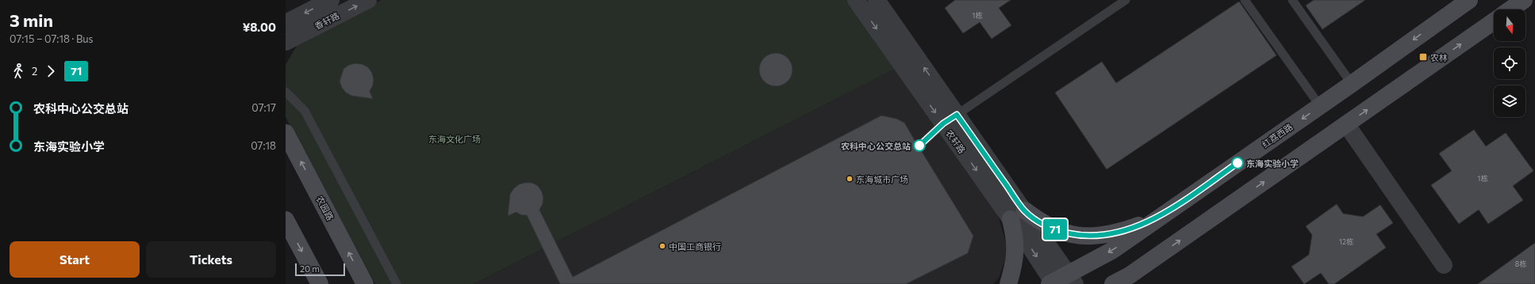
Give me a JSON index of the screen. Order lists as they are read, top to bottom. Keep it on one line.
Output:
{"streets":{"main road":["红荔西路","农园路"],"street":["香轩路","农轩路"]},"crossings":[["红荔西路","农轩路"]],"parks":["东海文化广场"],"places":{"transit":["农林"],"other":["农科中心公交总站","东海实验小学","东海城市广场","中国工商银行"]},"lines":["bus line 71"],"house_numbers":["1栋","1栋","12栋","8栋"],"scale_bar":"20 m","north":"bottom","page":{"heading":["3 min","07:15 – 07:18 · Bus","¥8.00"],"on_map":"71","legs":["2","71"],"list":[{"name":"农科中心公交总站","value":"07:17"},{"name":"东海实验小学","value":"07:18"}],"buttons":["Start","Tickets"],"scale":"20 m"}}
